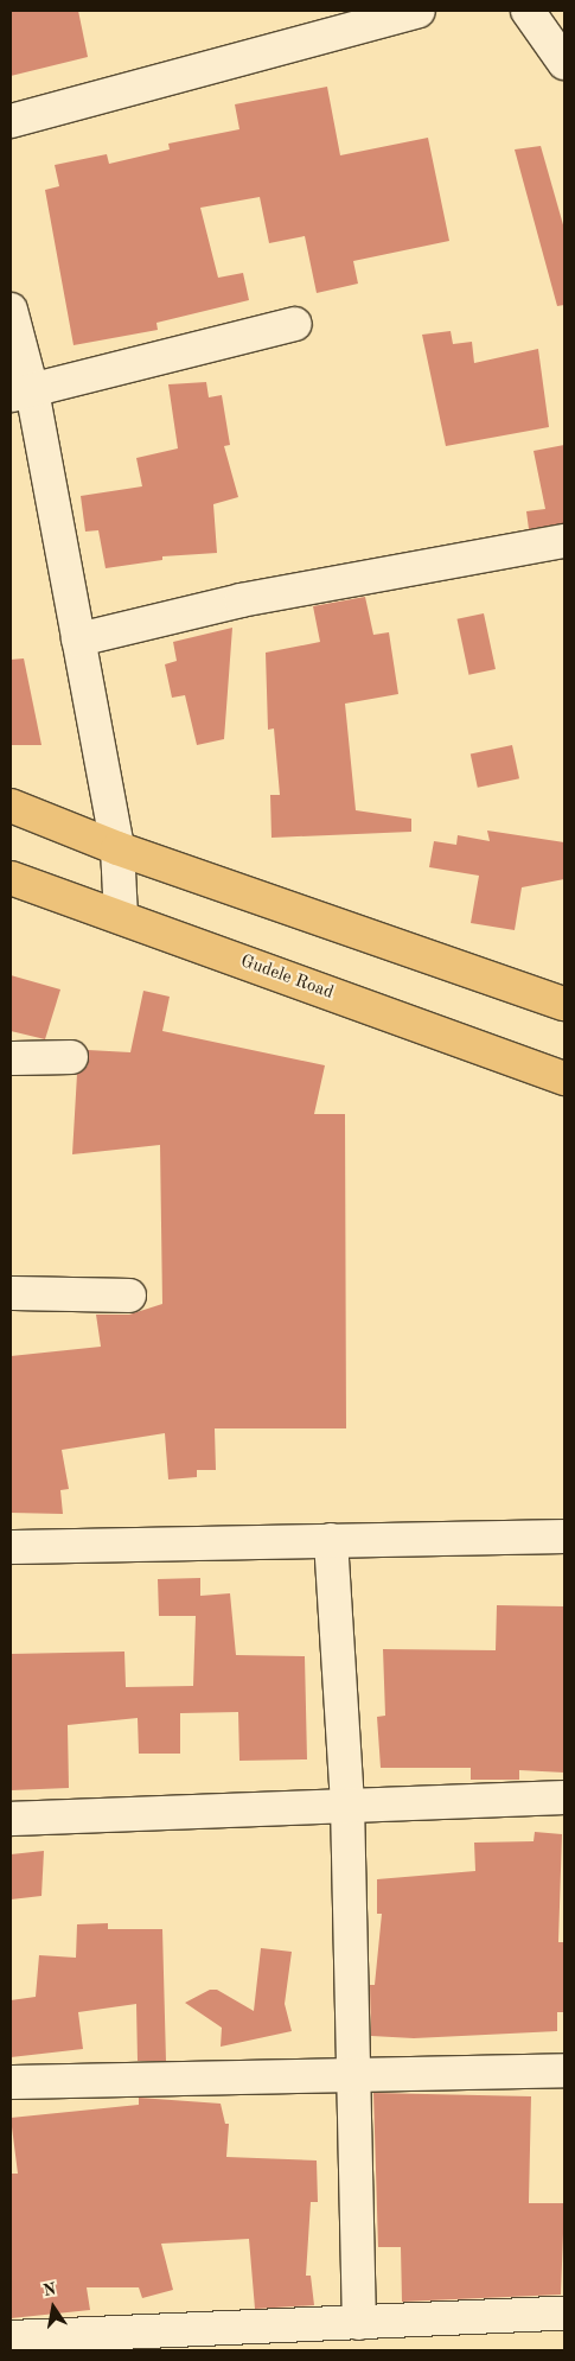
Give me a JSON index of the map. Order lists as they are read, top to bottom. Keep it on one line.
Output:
{"streets":{"highway":["Gudele Road"]},"north":"top"}
